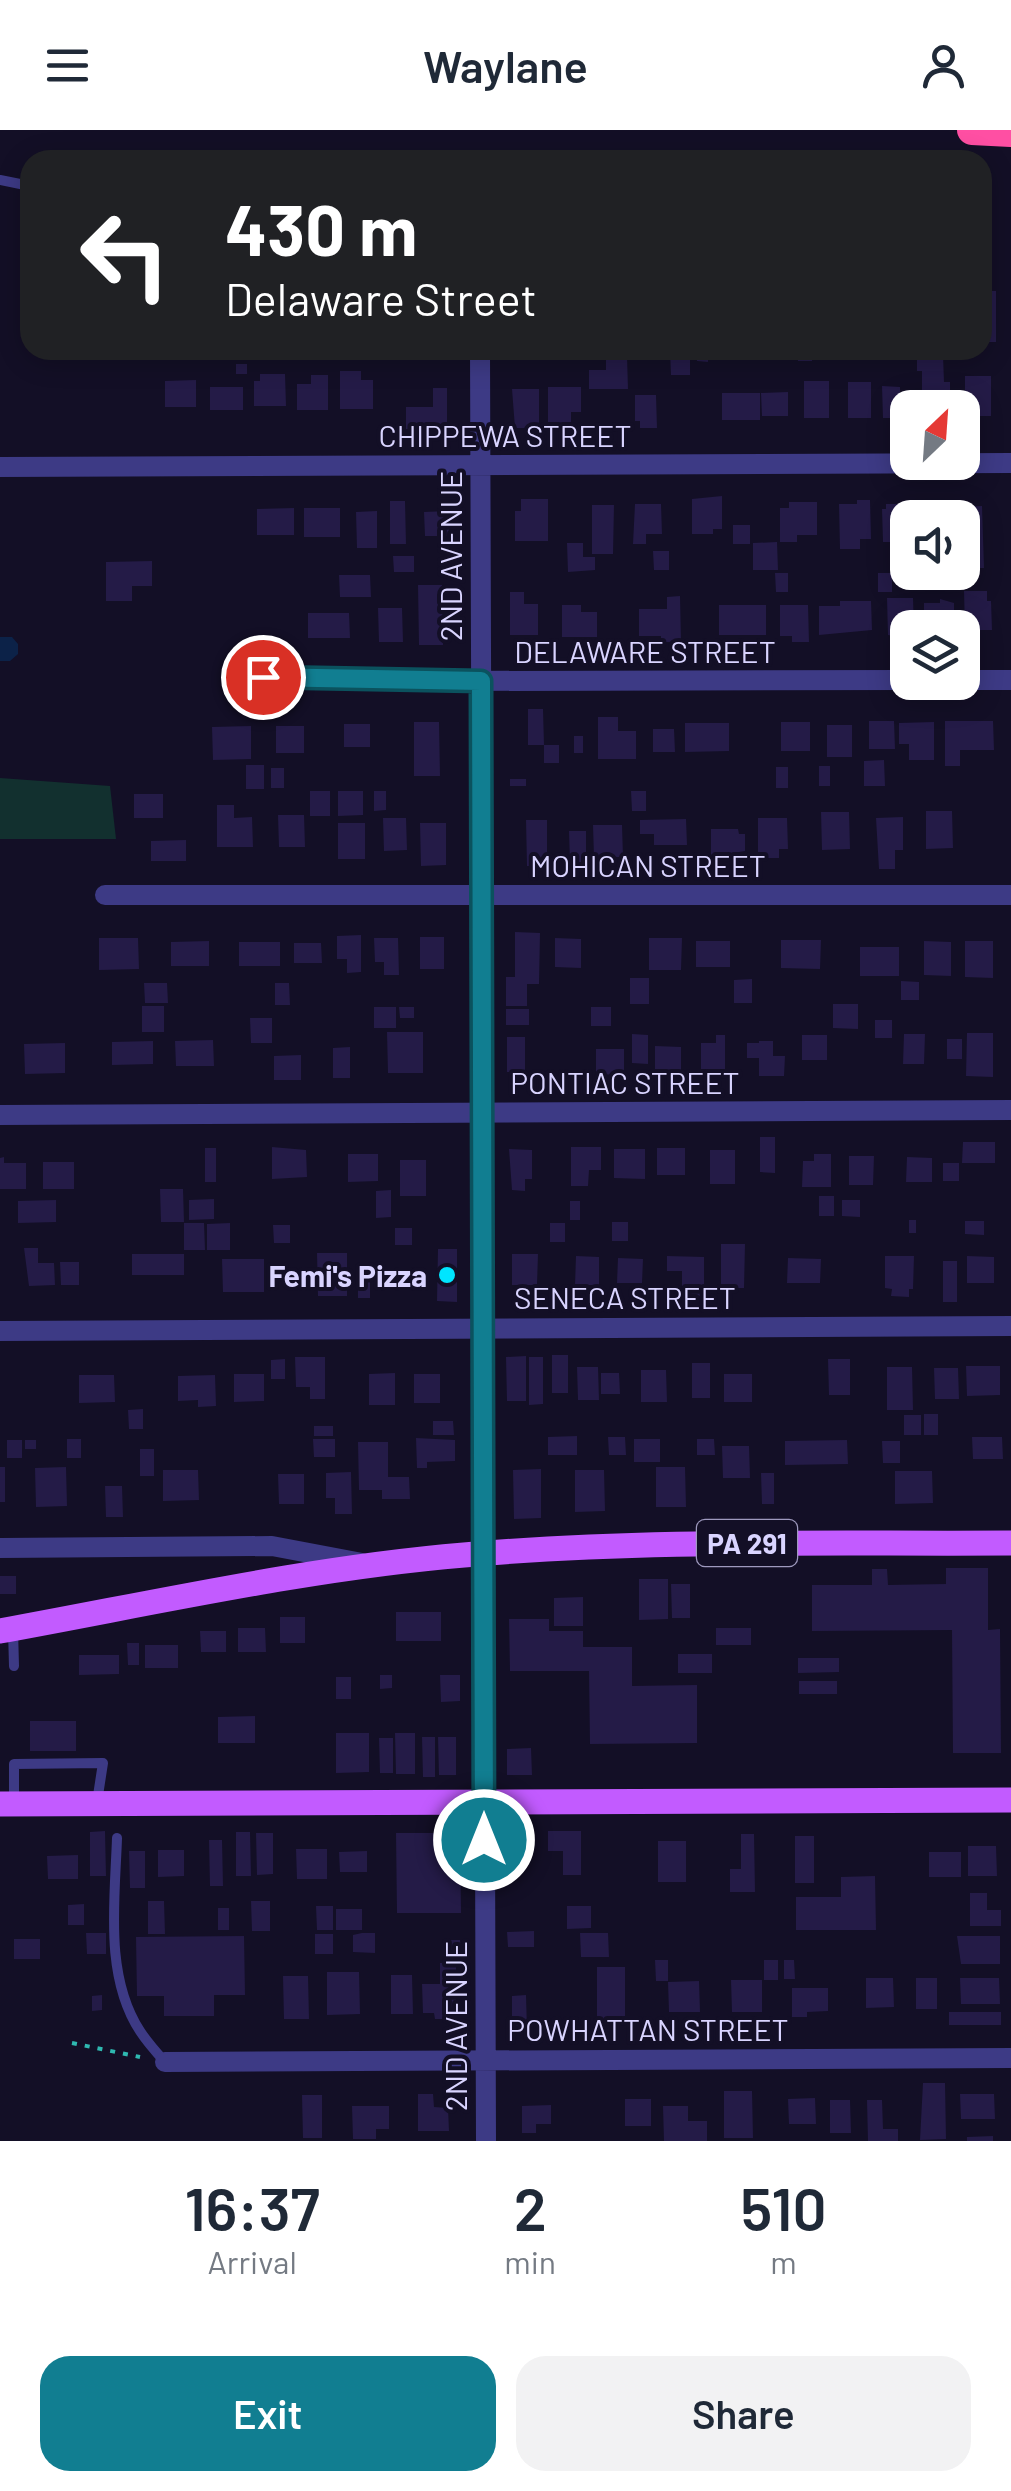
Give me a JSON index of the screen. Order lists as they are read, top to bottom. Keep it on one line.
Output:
{"streets":{"main road":["PA 291"],"street":["CHIPPEWA STREET","2ND AVENUE","DELAWARE STREET","MOHICAN STREET","PONTIAC STREET","SENECA STREET","POWHATTAN STREET"]},"crossings":[["CHIPPEWA STREET","2ND AVENUE"],["2ND AVENUE","DELAWARE STREET"],["2ND AVENUE","MOHICAN STREET"],["2ND AVENUE","PONTIAC STREET"],["2ND AVENUE","SENECA STREET"],["2ND AVENUE","PA 291"],["2ND AVENUE","POWHATTAN STREET"]],"places":["Femi's Pizza"],"north":"top right","page":{"header":"Waylane","turn":["430 m","Delaware Street"],"eta":["16:37","Arrival","2","min","510","m"],"buttons":["Exit","Share"]}}
